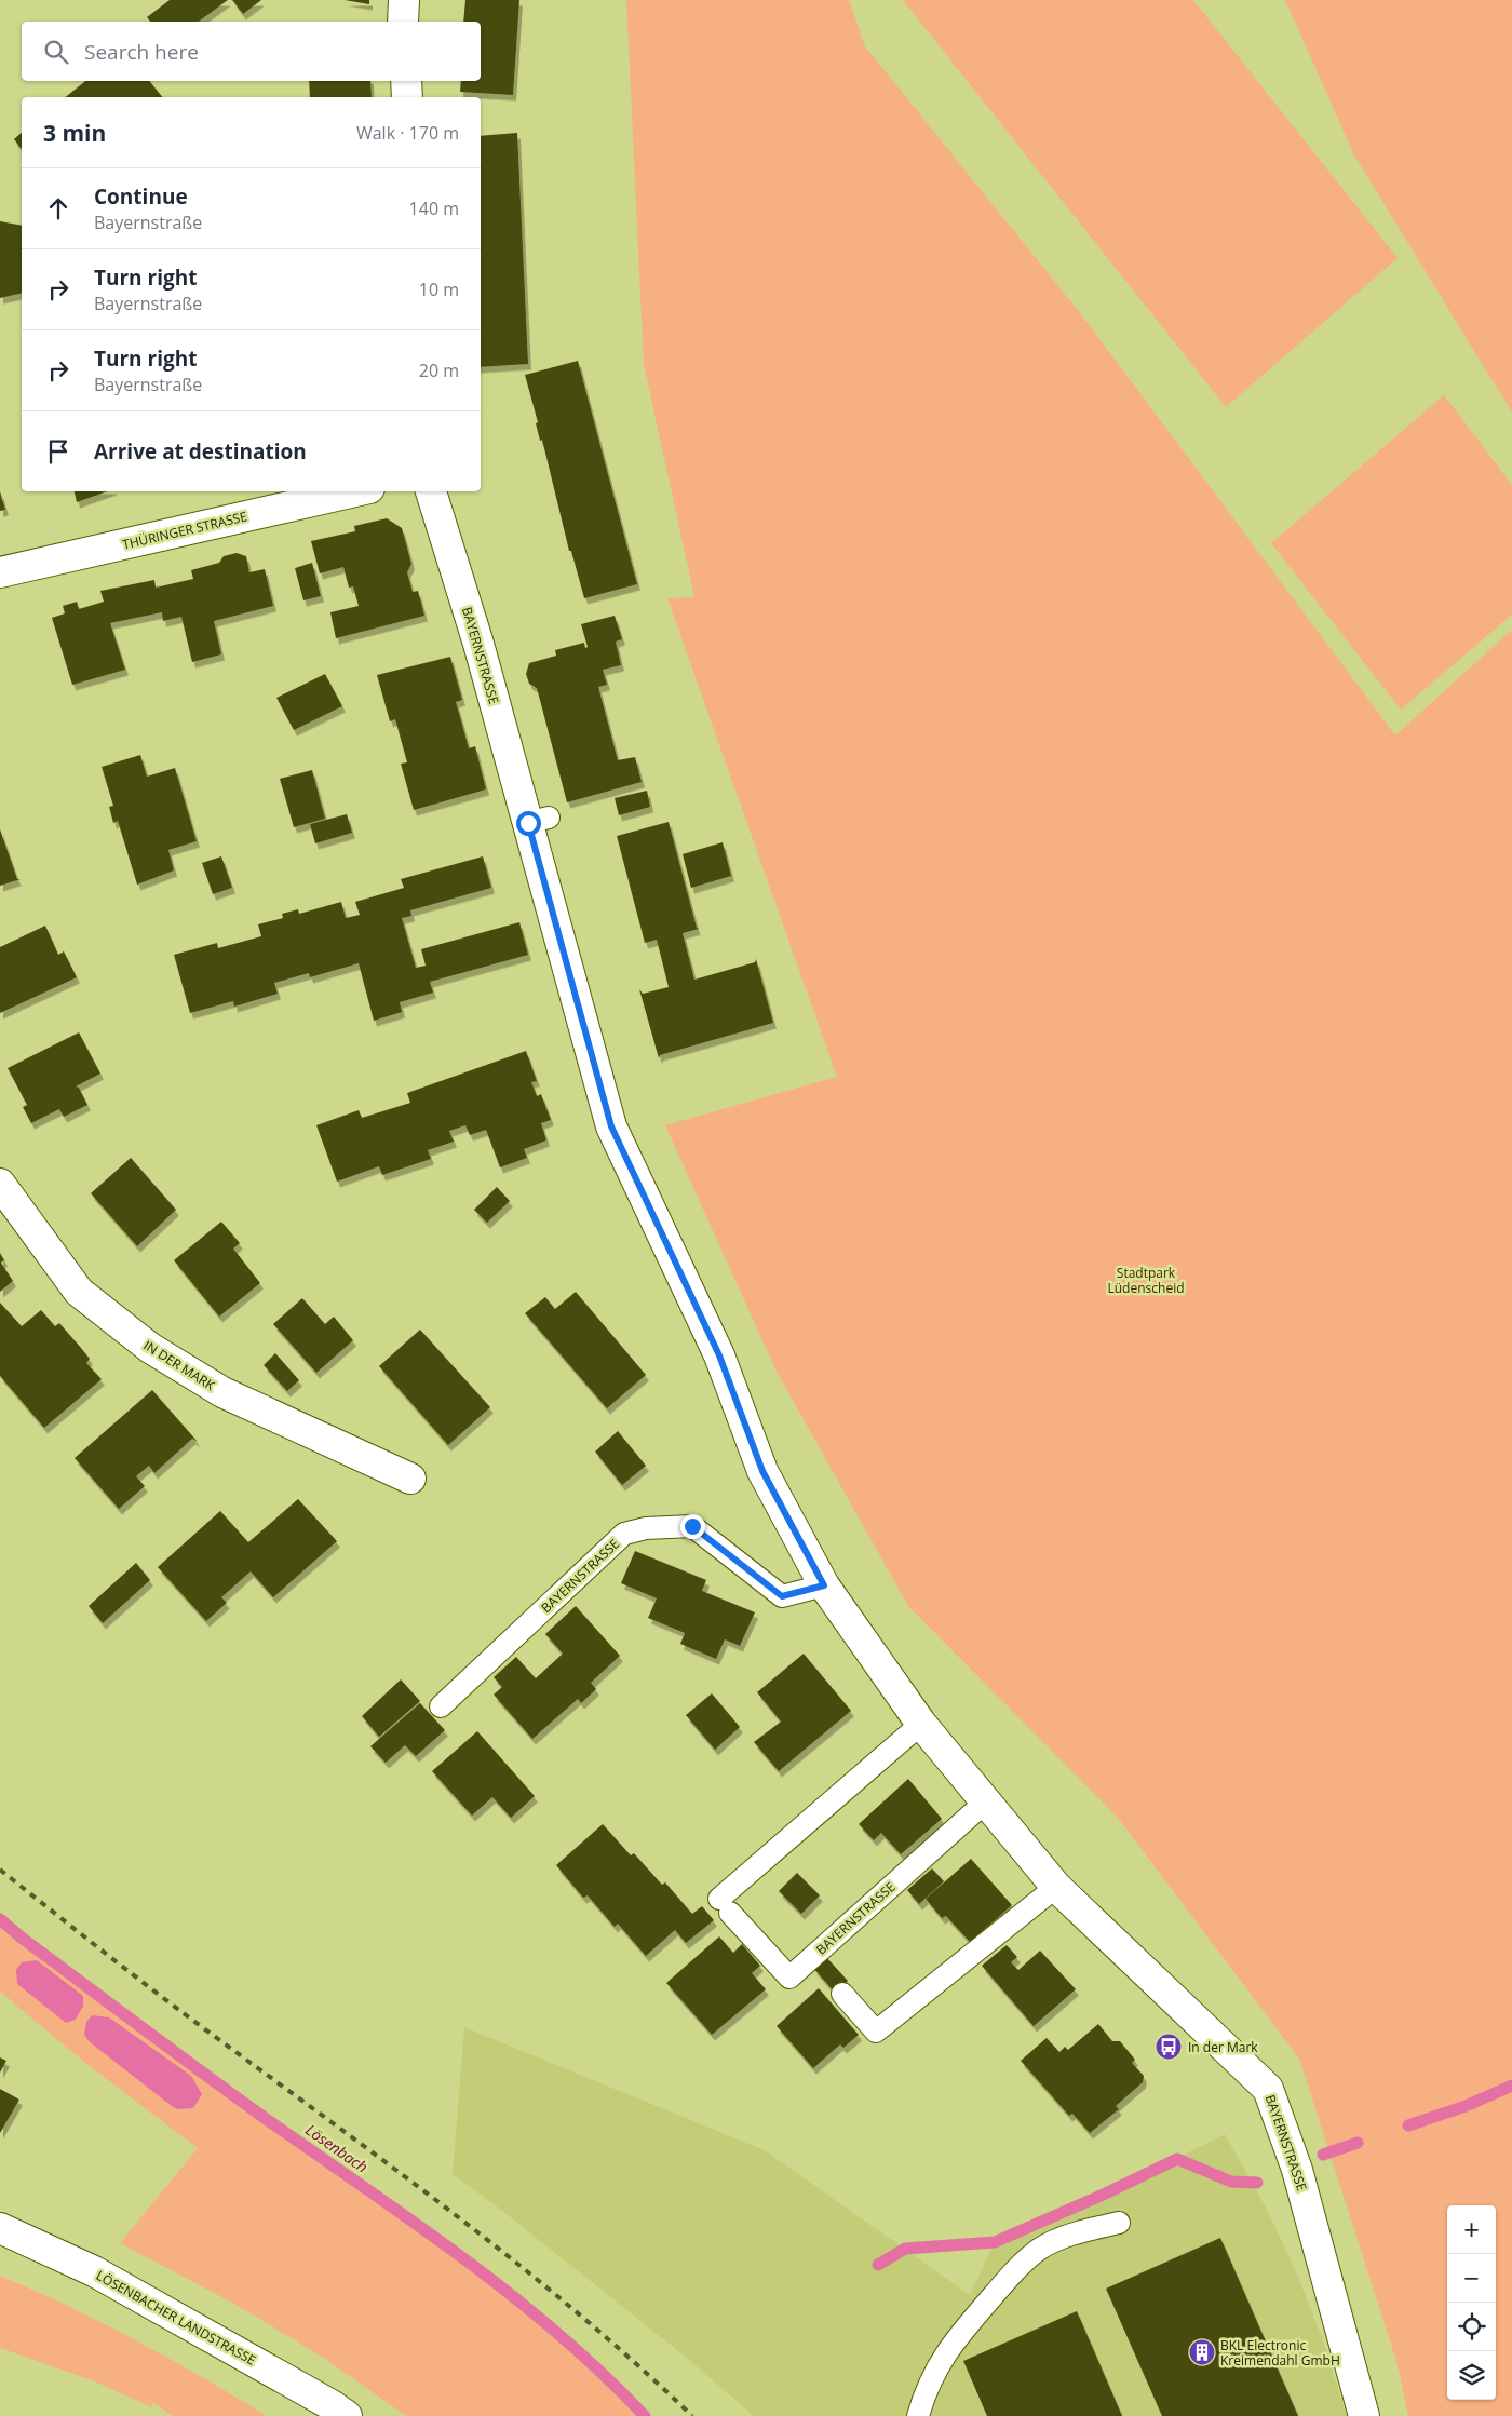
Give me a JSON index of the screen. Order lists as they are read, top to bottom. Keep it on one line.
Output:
{"streets":{"street":["THÜRINGER STRASSE","BAYERNSTRASSE","IN DER MARK","LÖSENBACHER LANDSTRASSE"]},"water":["Lösenbach"],"parks":["Stadtpark Lüdenscheid"],"places":{"bus stop":["In der Mark"],"building":["BKL Electronic Kreimendahl GmbH"]},"page":{"search":"Search here","heading":["3 min","Walk · 170 m"],"list":[["Continue","Bayernstraße","140 m"],["Turn right","Bayernstraße","10 m"],["Turn right","Bayernstraße","20 m"],"Arrive at destination"],"map_buttons":["+","−"]}}
